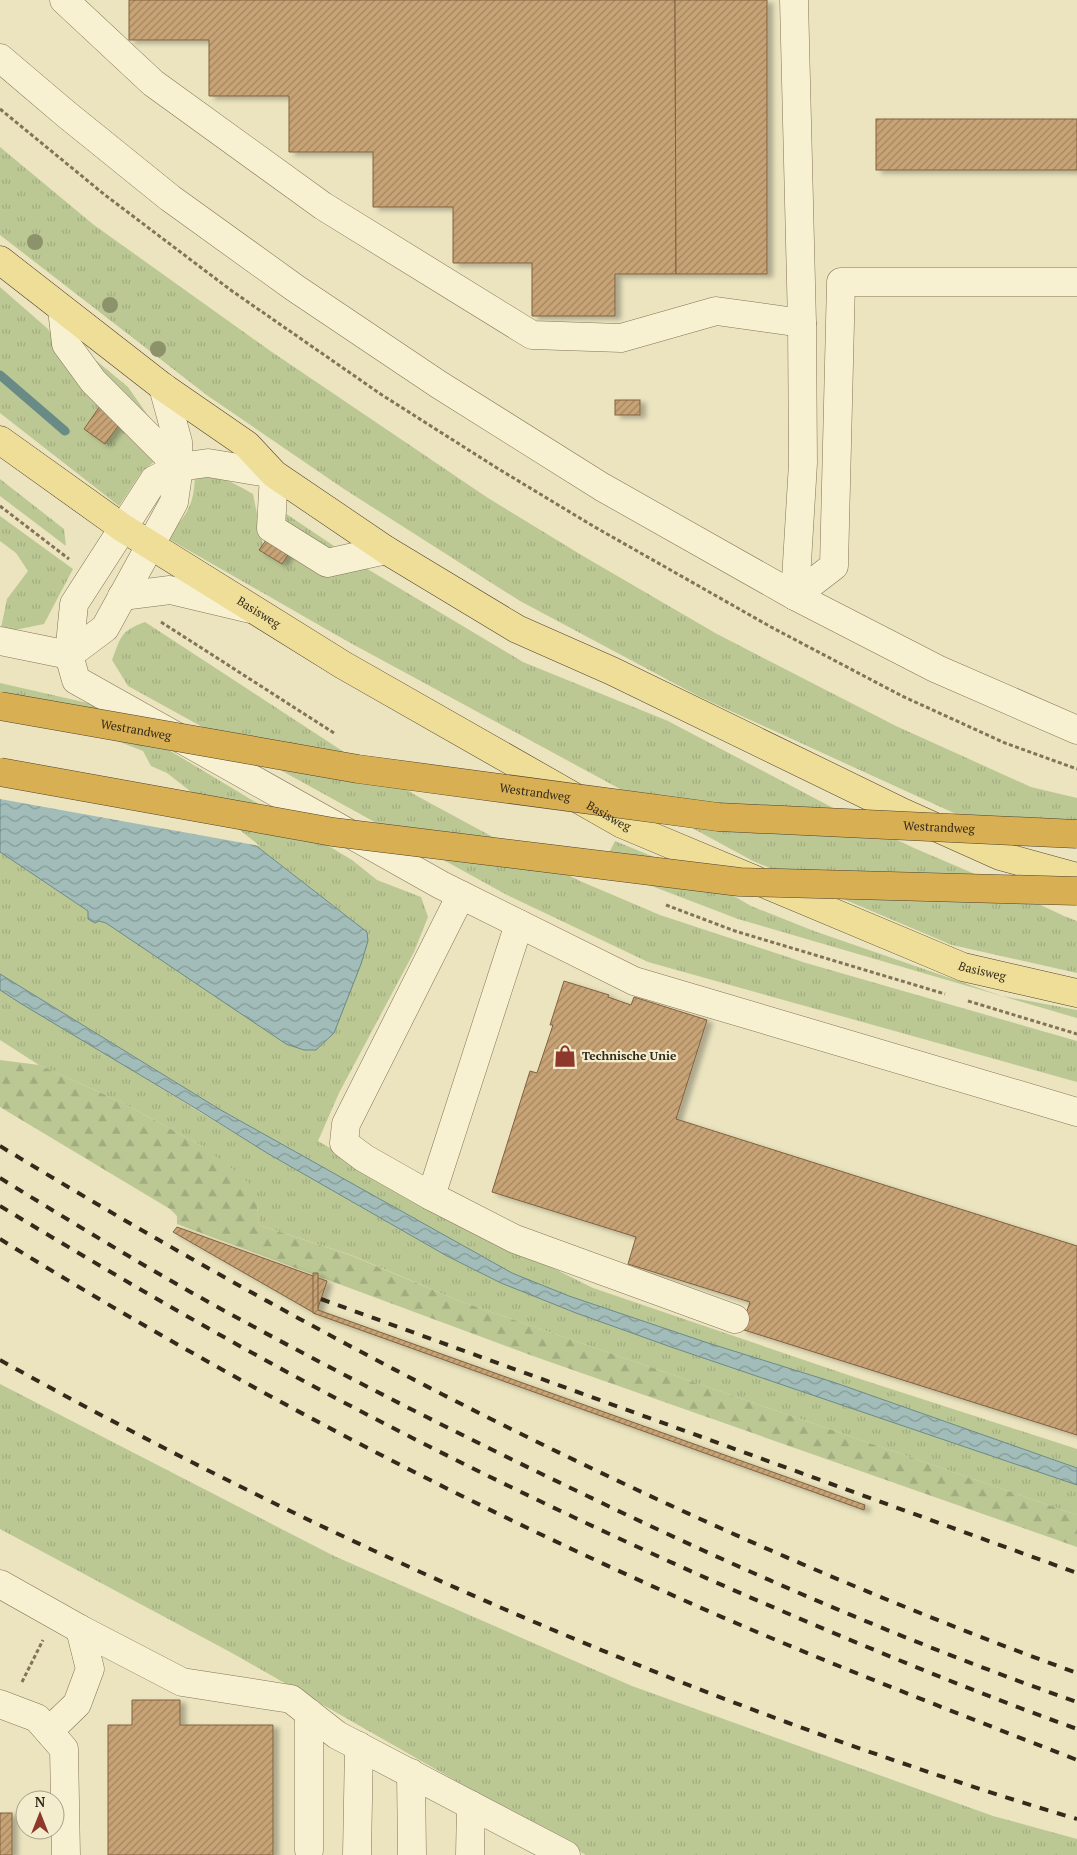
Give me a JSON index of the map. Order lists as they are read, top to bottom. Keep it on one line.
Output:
{"streets":{"highway":["Westrandweg"],"main road":["Basisweg"]},"places":{"shop":["Technische Unie"]},"north":"top"}
